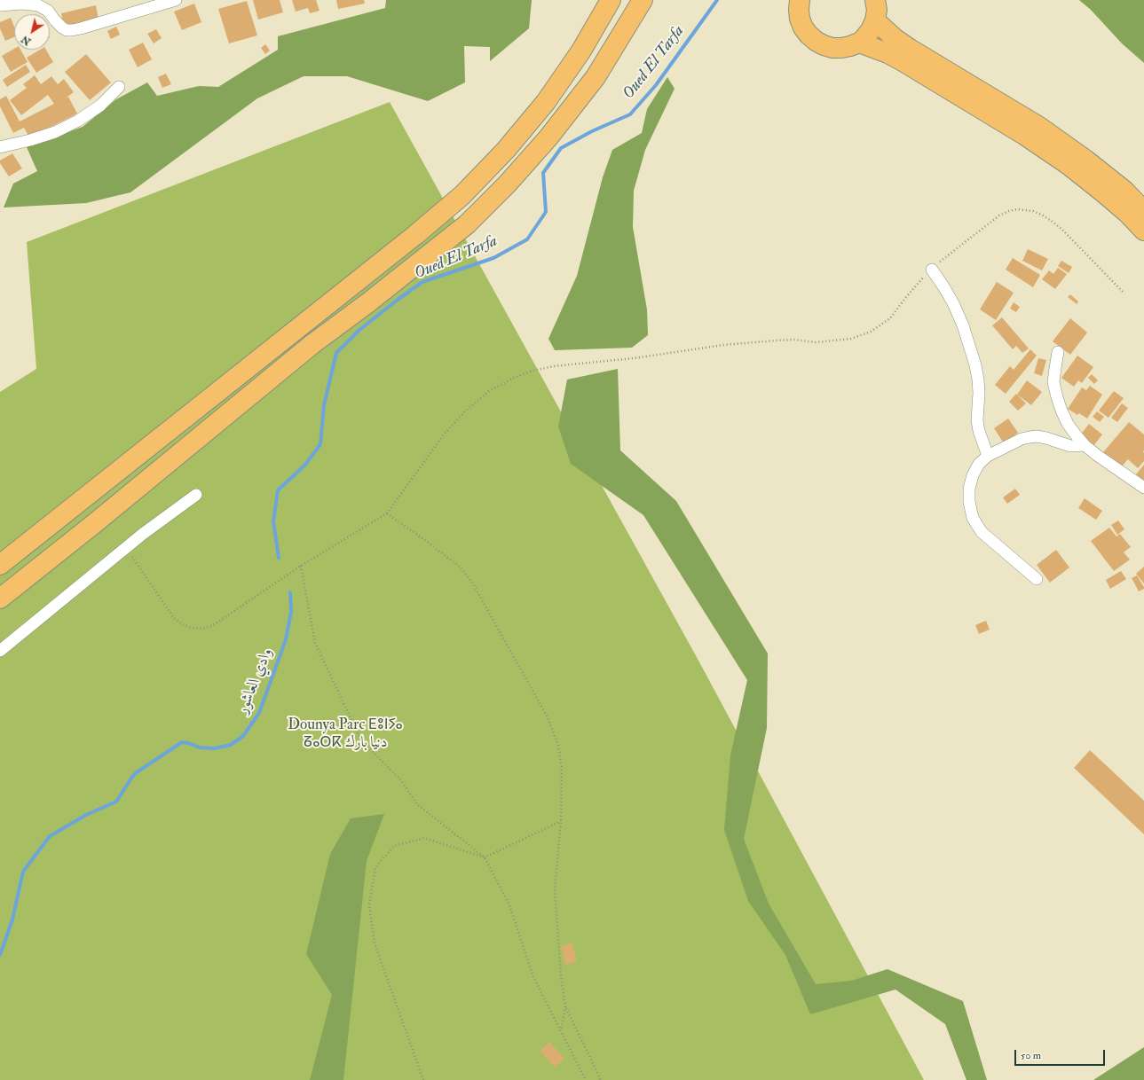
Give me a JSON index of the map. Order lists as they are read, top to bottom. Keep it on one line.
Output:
{"water":["Oued El Tarfa","وادي العاشور"],"parks":["Dounya Parc ⴹⵓⵏⵢⴰ ⵒⴰⵔⴽ دنيا بارك"],"scale_bar":"50 m","north":"bottom left"}
